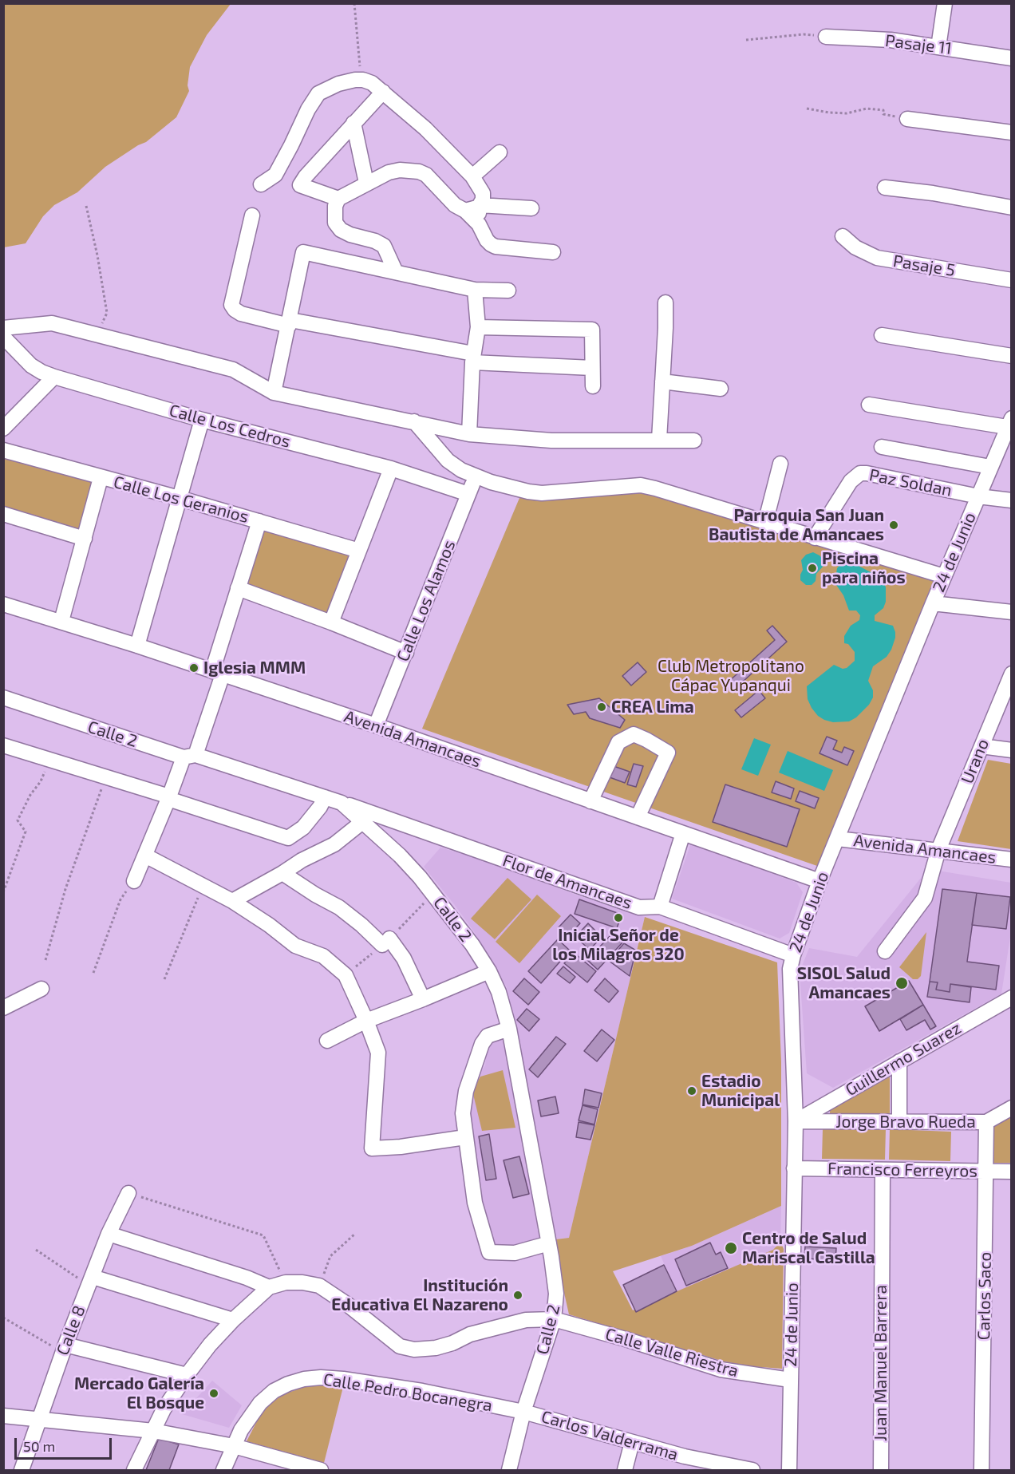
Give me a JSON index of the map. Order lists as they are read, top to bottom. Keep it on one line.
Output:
{"streets":{"street":["Pasaje 11","Pasaje 5","Calle Los Cedros","Paz Soldan","Calle Los Geranios","24 de Junio","Calle Los Alamos","Calle 2","Avenida Amancaes","Urano","Flor de Amancaes","Guillermo Suarez","Jorge Bravo Rueda","Francisco Ferreyros","Carlos Saco","Calle 8","Calle Valle Riestra","Juan Manuel Barrera","Calle Pedro Bocanegra","Carlos Valderrama"]},"crossings":[["Calle Los Cedros","Calle Los Alamos"],["Paz Soldan","24 de Junio"],["24 de Junio","Avenida Amancaes"],["24 de Junio","Flor de Amancaes"],["24 de Junio","Guillermo Suarez"],["24 de Junio","Jorge Bravo Rueda"],["24 de Junio","Francisco Ferreyros"],["24 de Junio","Calle Valle Riestra"],["Calle Los Alamos","Avenida Amancaes"],["Calle 2","Flor de Amancaes"],["Calle 2","Calle Valle Riestra"],["Calle 2","Calle Pedro Bocanegra"],["Calle 2","Carlos Valderrama"],["Avenida Amancaes","Urano"],["Guillermo Suarez","Jorge Bravo Rueda"],["Jorge Bravo Rueda","Carlos Saco"],["Francisco Ferreyros","Carlos Saco"],["Francisco Ferreyros","Juan Manuel Barrera"],["Calle Pedro Bocanegra","Carlos Valderrama"]],"parks":["Club Metropolitano Cápac Yupanqui"],"places":["Parroquia San Juan Bautista de Amancaes","Piscina para niños","Iglesia MMM","CREA Lima","Inicial Señor de los Milagros 320","SISOL Salud Amancaes","Estadio Municipal","Centro de Salud Mariscal Castilla","Institución Educativa El Nazareno","Mercado Galería El Bosque"],"scale_bar":"50 m"}
